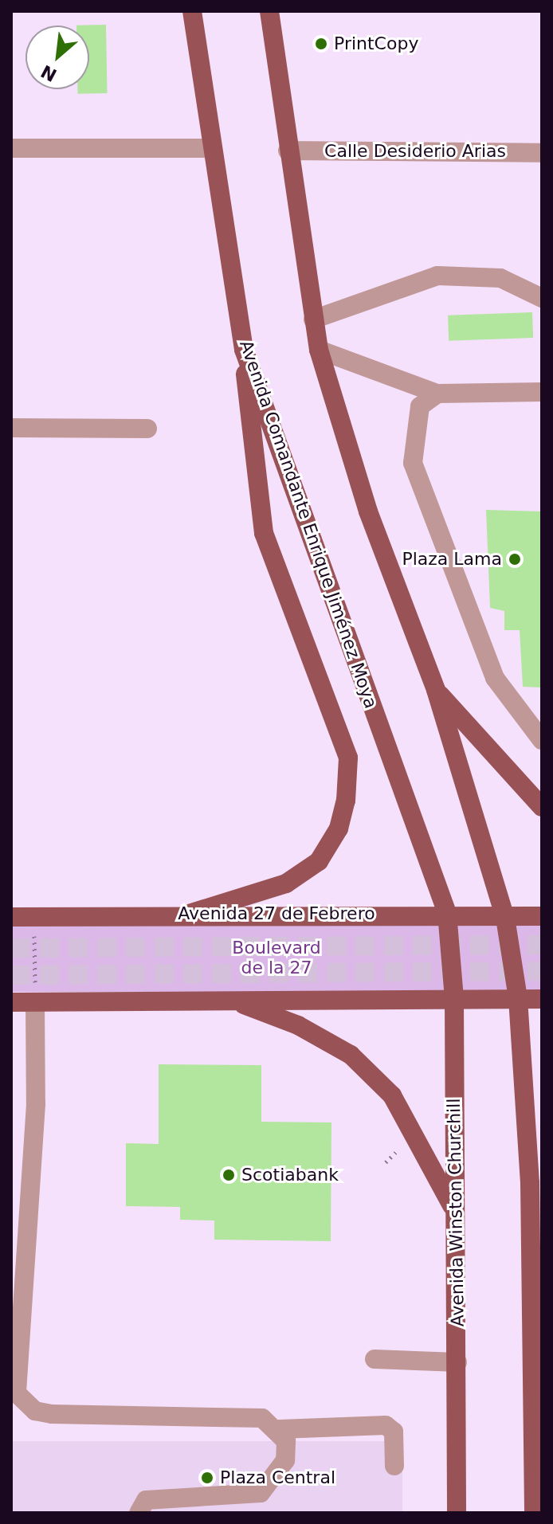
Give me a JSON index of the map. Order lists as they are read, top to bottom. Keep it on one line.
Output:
{"streets":{"main road":["Avenida Comandante Enrique Jiménez Moya","Avenida 27 de Febrero","Avenida Winston Churchill"],"street":["Calle Desiderio Arias"]},"crossings":[["Avenida Comandante Enrique Jiménez Moya","Avenida 27 de Febrero"],["Avenida Comandante Enrique Jiménez Moya","Avenida Winston Churchill"],["Avenida 27 de Febrero","Avenida Winston Churchill"]],"parks":["Boulevard de la 27"],"places":["PrintCopy","Plaza Lama","Scotiabank","Plaza Central"],"north":"bottom left"}
